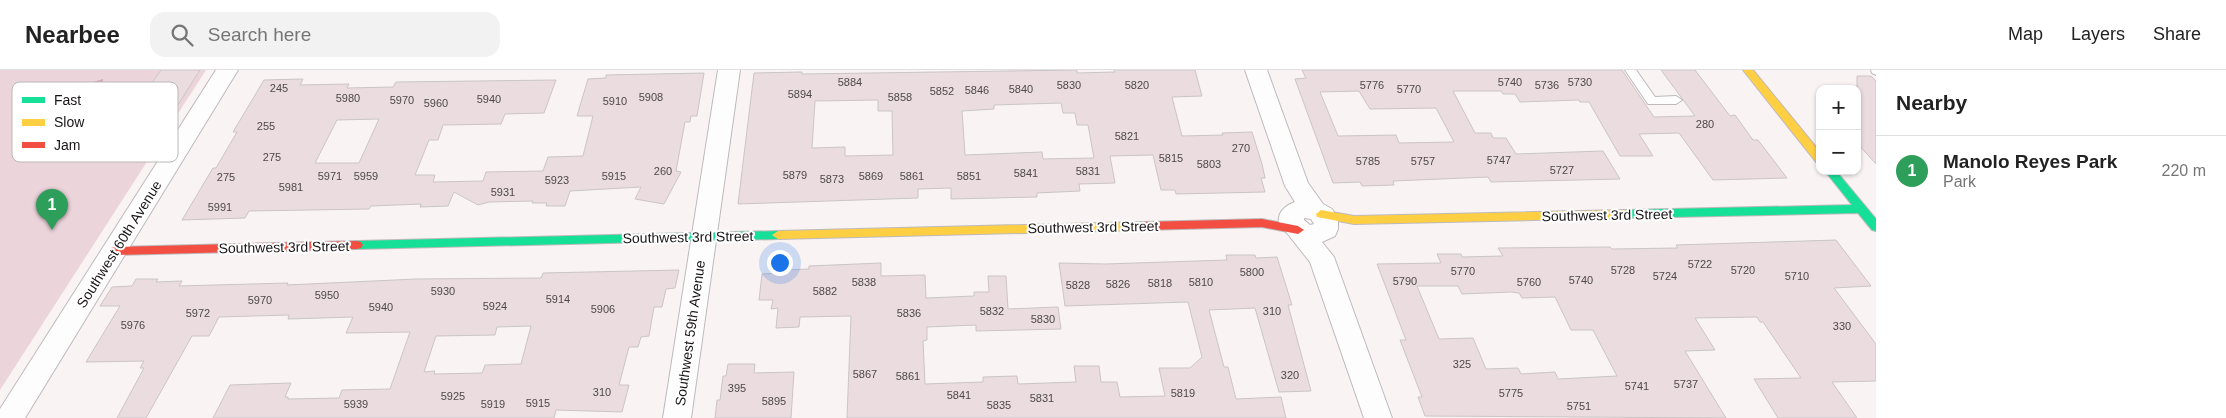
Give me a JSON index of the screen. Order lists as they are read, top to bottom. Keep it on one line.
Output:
{"streets":{"street":["Southwest 3rd Street","Southwest 60th Avenue","Southwest 59th Avenue"]},"crossings":[["Southwest 3rd Street","Southwest 60th Avenue"],["Southwest 3rd Street","Southwest 59th Avenue"]],"house_numbers":["5884","5740","5730","5830","5820","5776","5736","245","5840","5770","5846","5852","5894","5908","5858","5980","5940","5970","5910","5960","280","255","5821","270","275","5815","5747","5785","5757","5803","5727","260","5831","5841","5879","5971","5959","5915","5869","5861","5851","275","5873","5923","5981","5931","5991","5722","5728","5720","5770","5800","5724","5710","5740","5790","5838","5810","5760","5818","5826","5828","5930","5882","5950","5914","5970","5924","5940","5906","5832","310","5972","5836","5830","5976","330","325","5867","320","5861","5737","5741","395","310","5819","5775","5841","5925","5831","5895","5915","5939","5919","5835","5751"],"legend":["Fast","Slow","Jam"],"page":{"header":"Nearbee","search":"Search here","nav":["Map","Layers","Share"],"heading":"Nearby","map_buttons":["+","−"],"list":[{"mark":"1","name":"Manolo Reyes Park","note":"Park","value":"220 m"}],"pins":"1"}}
